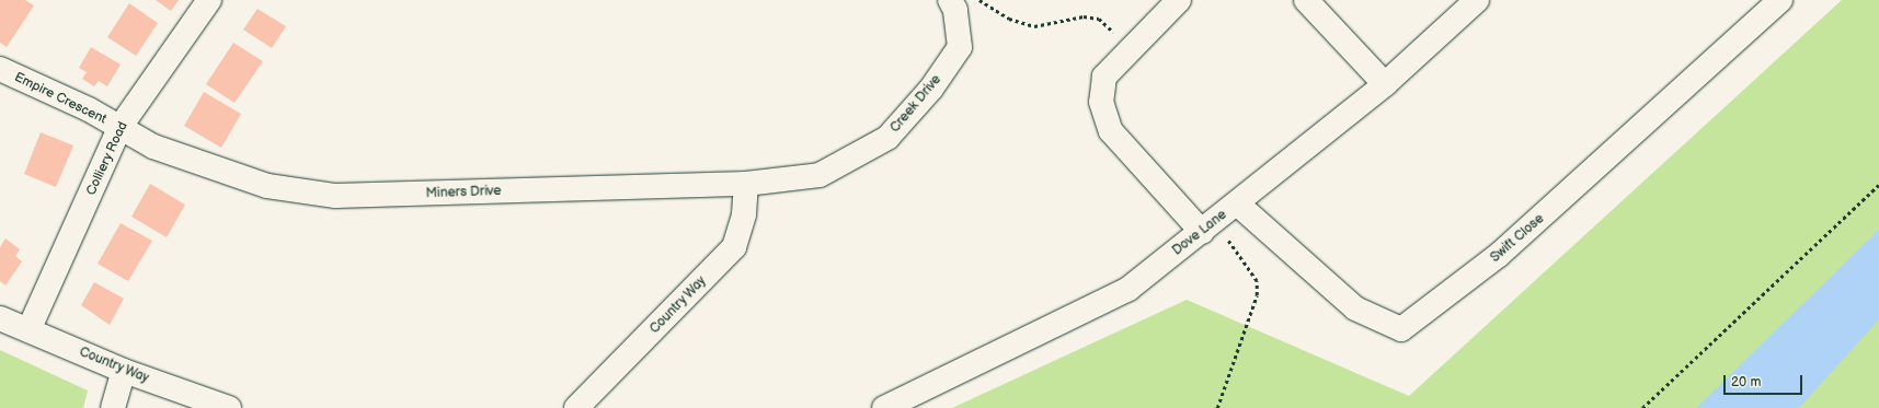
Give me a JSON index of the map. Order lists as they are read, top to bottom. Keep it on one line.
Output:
{"streets":{"street":["Empire Crescent","Creek Drive","Colliery Road","Miners Drive","Dove Lane","Swift Close","Country Way"]},"crossings":[["Empire Crescent","Colliery Road"],["Empire Crescent","Miners Drive"],["Creek Drive","Miners Drive"],["Colliery Road","Miners Drive"],["Colliery Road","Country Way"],["Miners Drive","Country Way"],["Dove Lane","Swift Close"]],"scale_bar":"20 m"}
